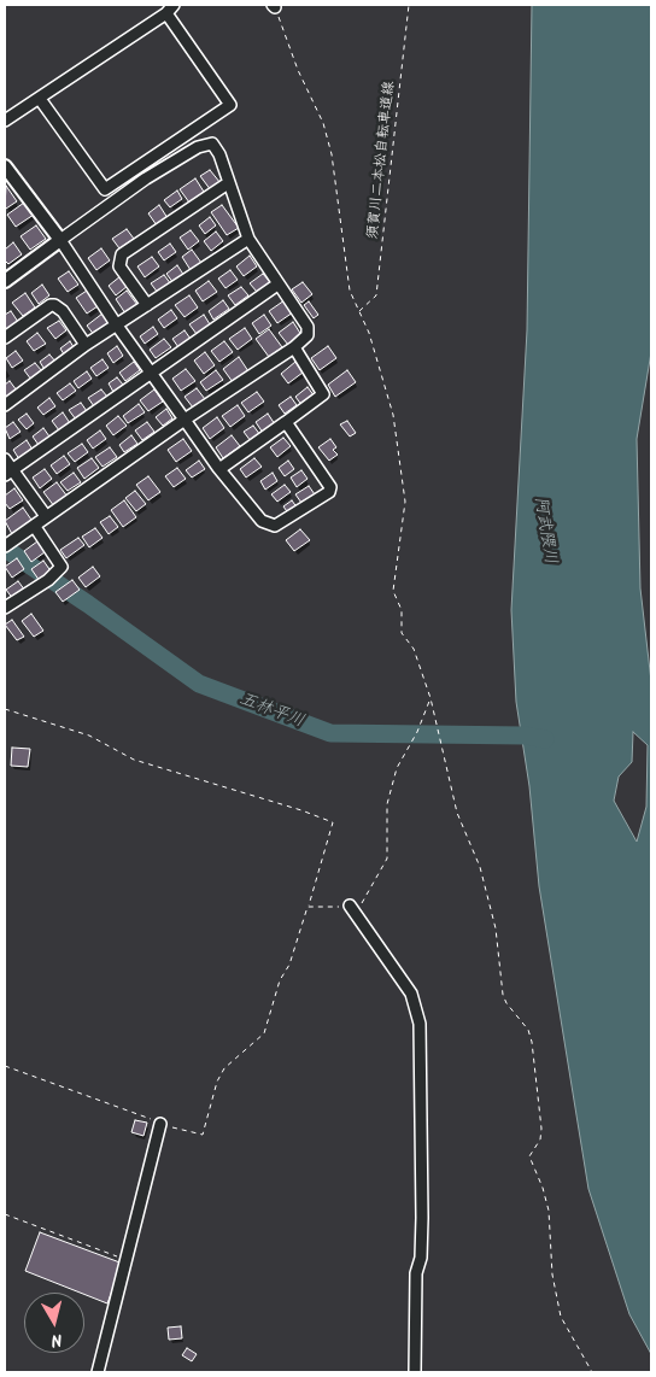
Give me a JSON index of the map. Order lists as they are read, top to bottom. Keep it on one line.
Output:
{"streets":{"path":["須賀川二本松自転車道線"]},"water":["阿武隈川","五林平川"],"north":"bottom"}
